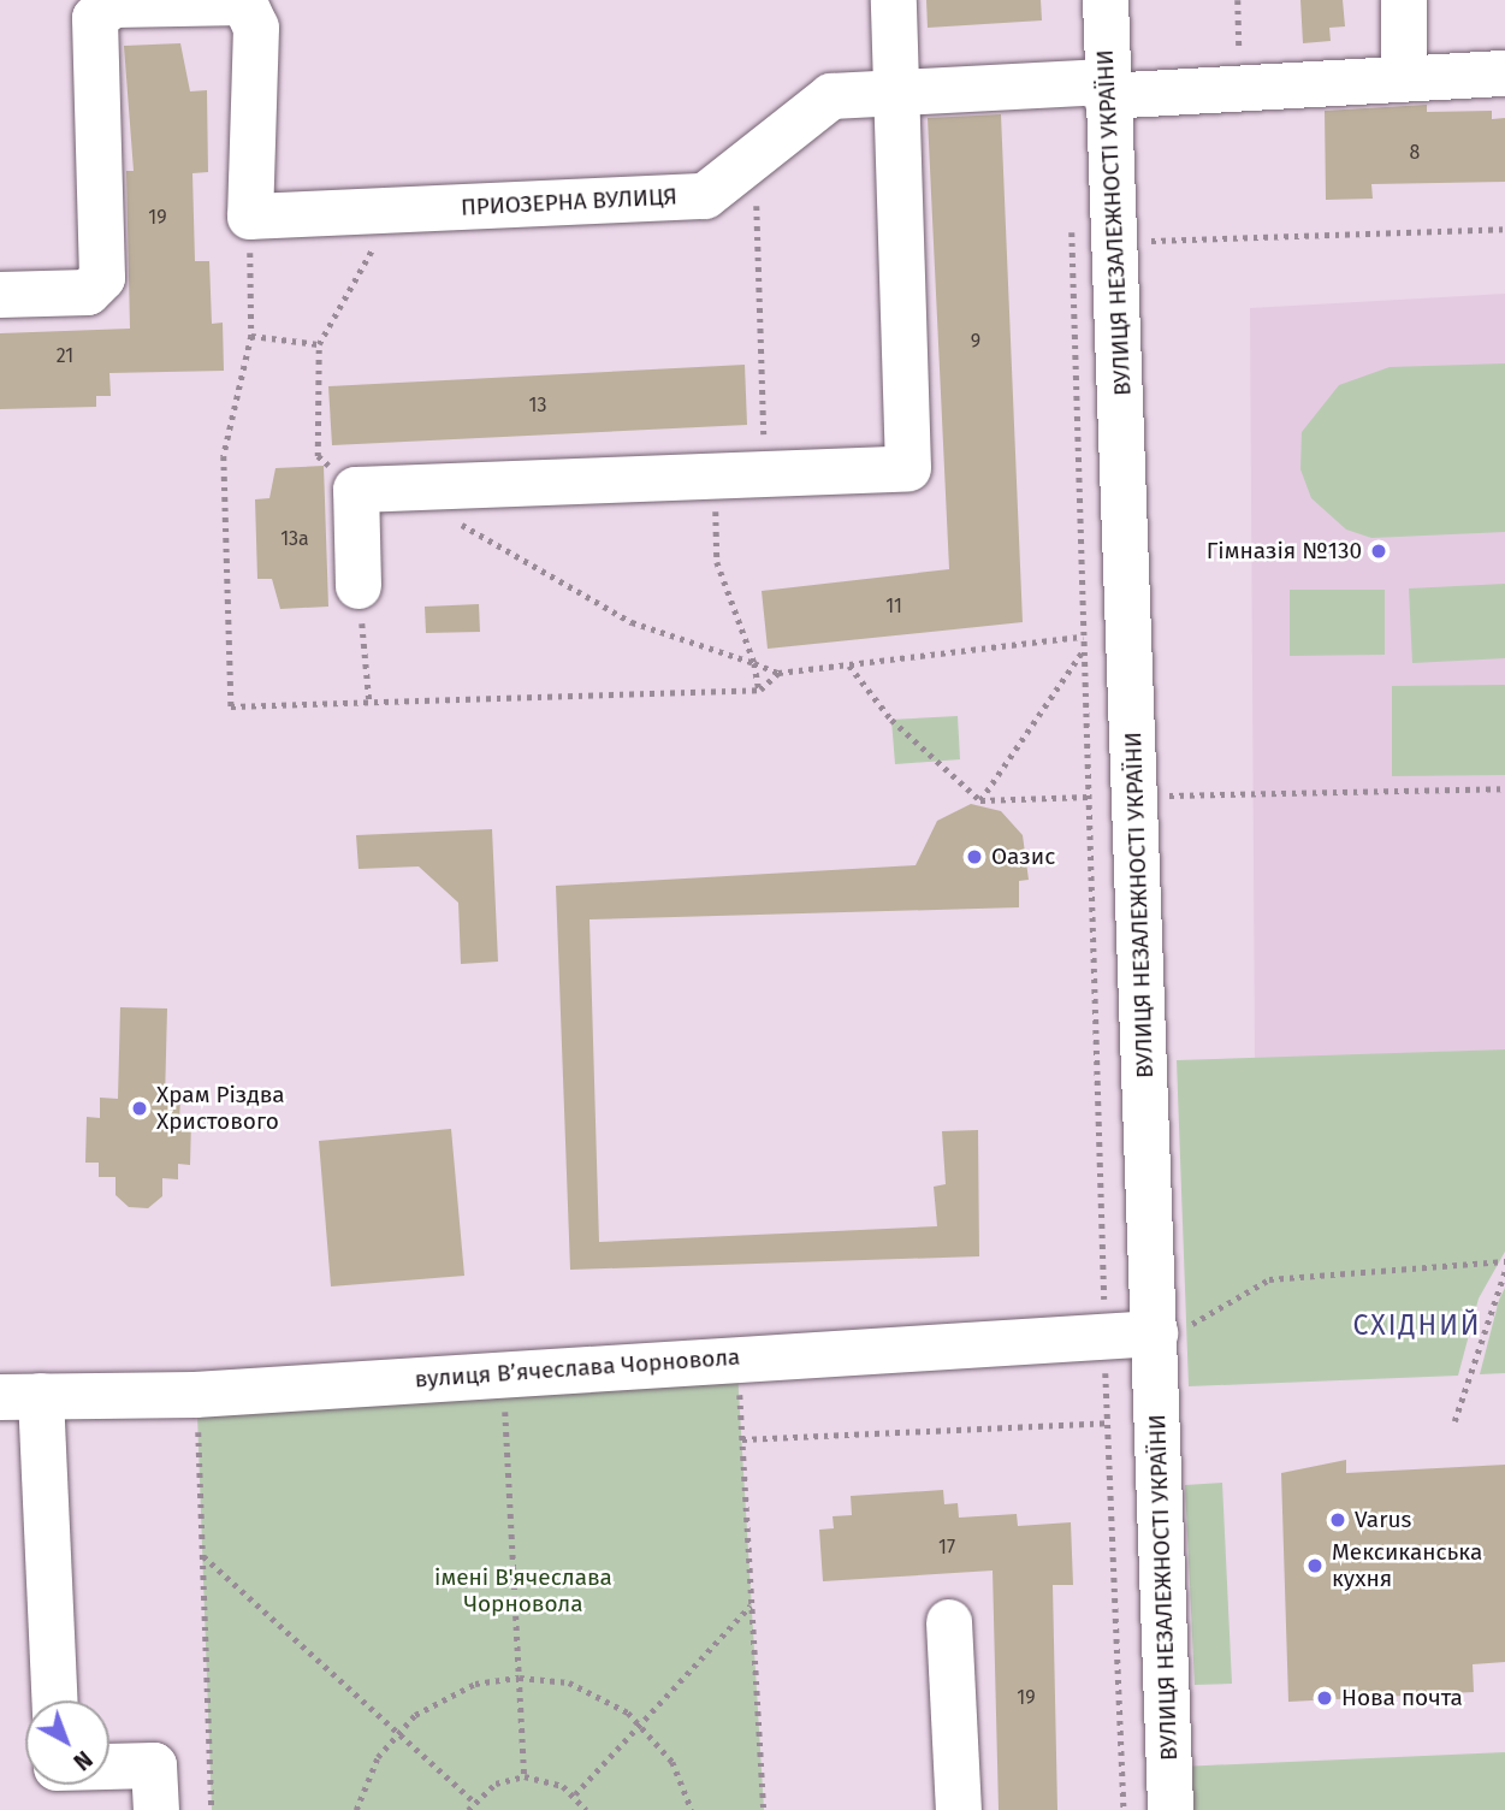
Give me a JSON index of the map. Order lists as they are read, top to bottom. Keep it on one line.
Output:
{"streets":{"street":["ПРИОЗЕРНА ВУЛИЦЯ","ВУЛИЦЯ НЕЗАЛЕЖНОСТІ УКРАЇНИ","вулиця Вʼячеслава Чорновола"]},"crossings":[["ПРИОЗЕРНА ВУЛИЦЯ","ВУЛИЦЯ НЕЗАЛЕЖНОСТІ УКРАЇНИ"],["ВУЛИЦЯ НЕЗАЛЕЖНОСТІ УКРАЇНИ","вулиця Вʼячеслава Чорновола"]],"districts":["СХІДНИЙ"],"parks":["імені В'ячеслава Чорновола"],"places":["Гімназія №130","Оазис","Храм Різдва Христового","Varus","Мексиканська кухня","Нова почта"],"house_numbers":["8","19","9","21","13","13а","11","17","19"],"north":"bottom right"}
